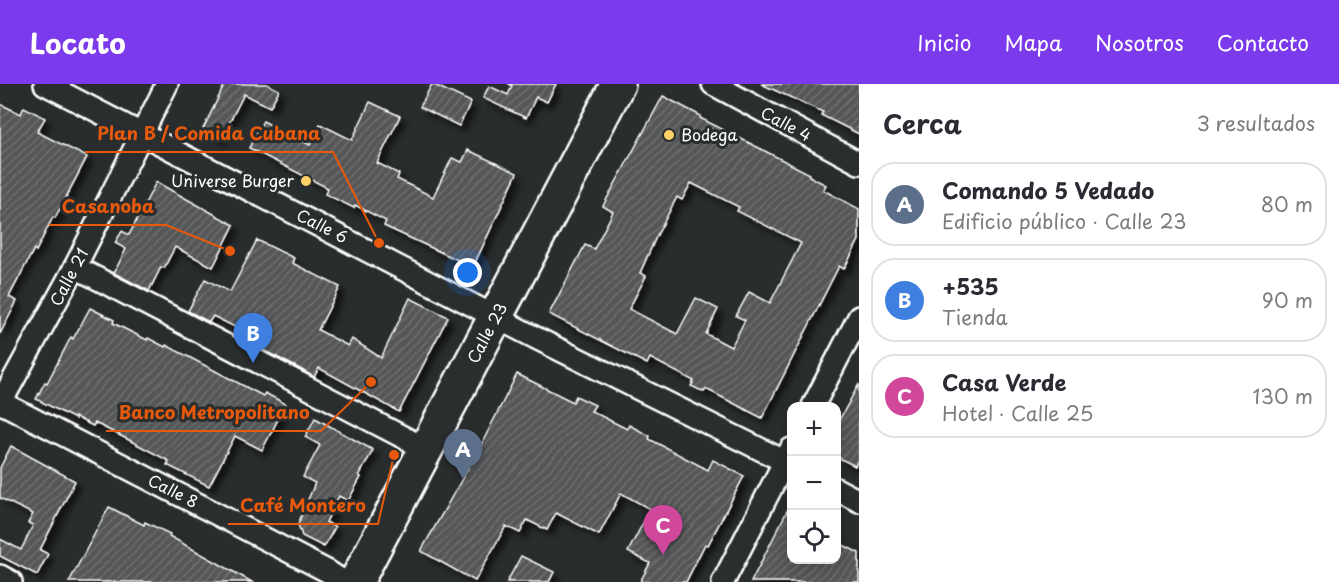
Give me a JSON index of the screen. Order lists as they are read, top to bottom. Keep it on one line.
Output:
{"streets":{"main road":["Calle 23"],"street":["Calle 4","Calle 6","Calle 21","Calle 8"]},"crossings":[["Calle 6","Calle 21"],["Calle 6","Calle 23"],["Calle 21","Calle 8"]],"places":["Bodega","Universe Burger","Plan B / Comida Cubana","Casanoba","Banco Metropolitano","Café Montero"],"page":{"header":"Locato","nav":["Inicio","Mapa","Nosotros","Contacto"],"heading":["Cerca","3 resultados"],"list":[{"mark":"A","name":"Comando 5 Vedado","note":"Edificio público · Calle 23","value":"80 m"},{"mark":"B","name":"+535","note":"Tienda","value":"90 m"},{"mark":"C","name":"Casa Verde","note":"Hotel · Calle 25","value":"130 m"}],"pins":["B","A","C"],"map_buttons":["+","−"]}}
